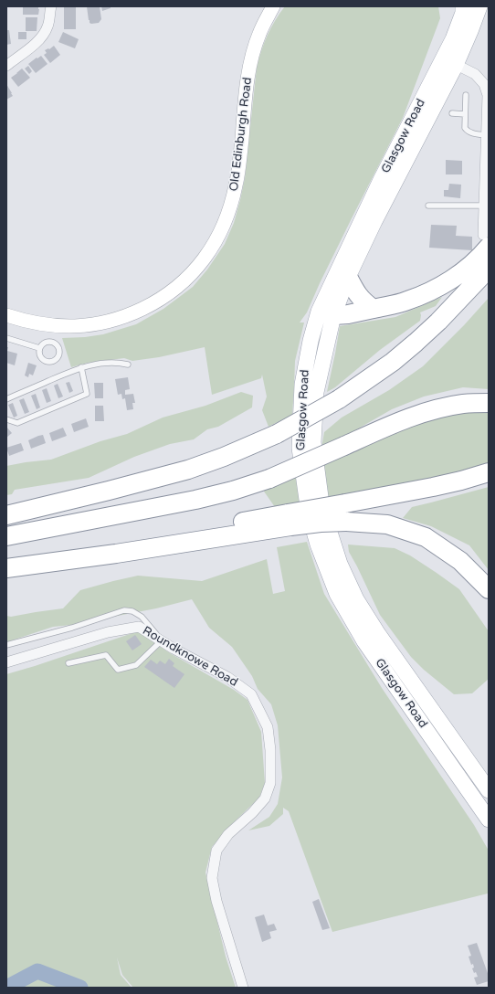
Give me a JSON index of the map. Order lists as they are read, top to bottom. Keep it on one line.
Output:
{"streets":{"main road":["Old Edinburgh Road","Glasgow Road"],"street":["Roundknowe Road"]}}
